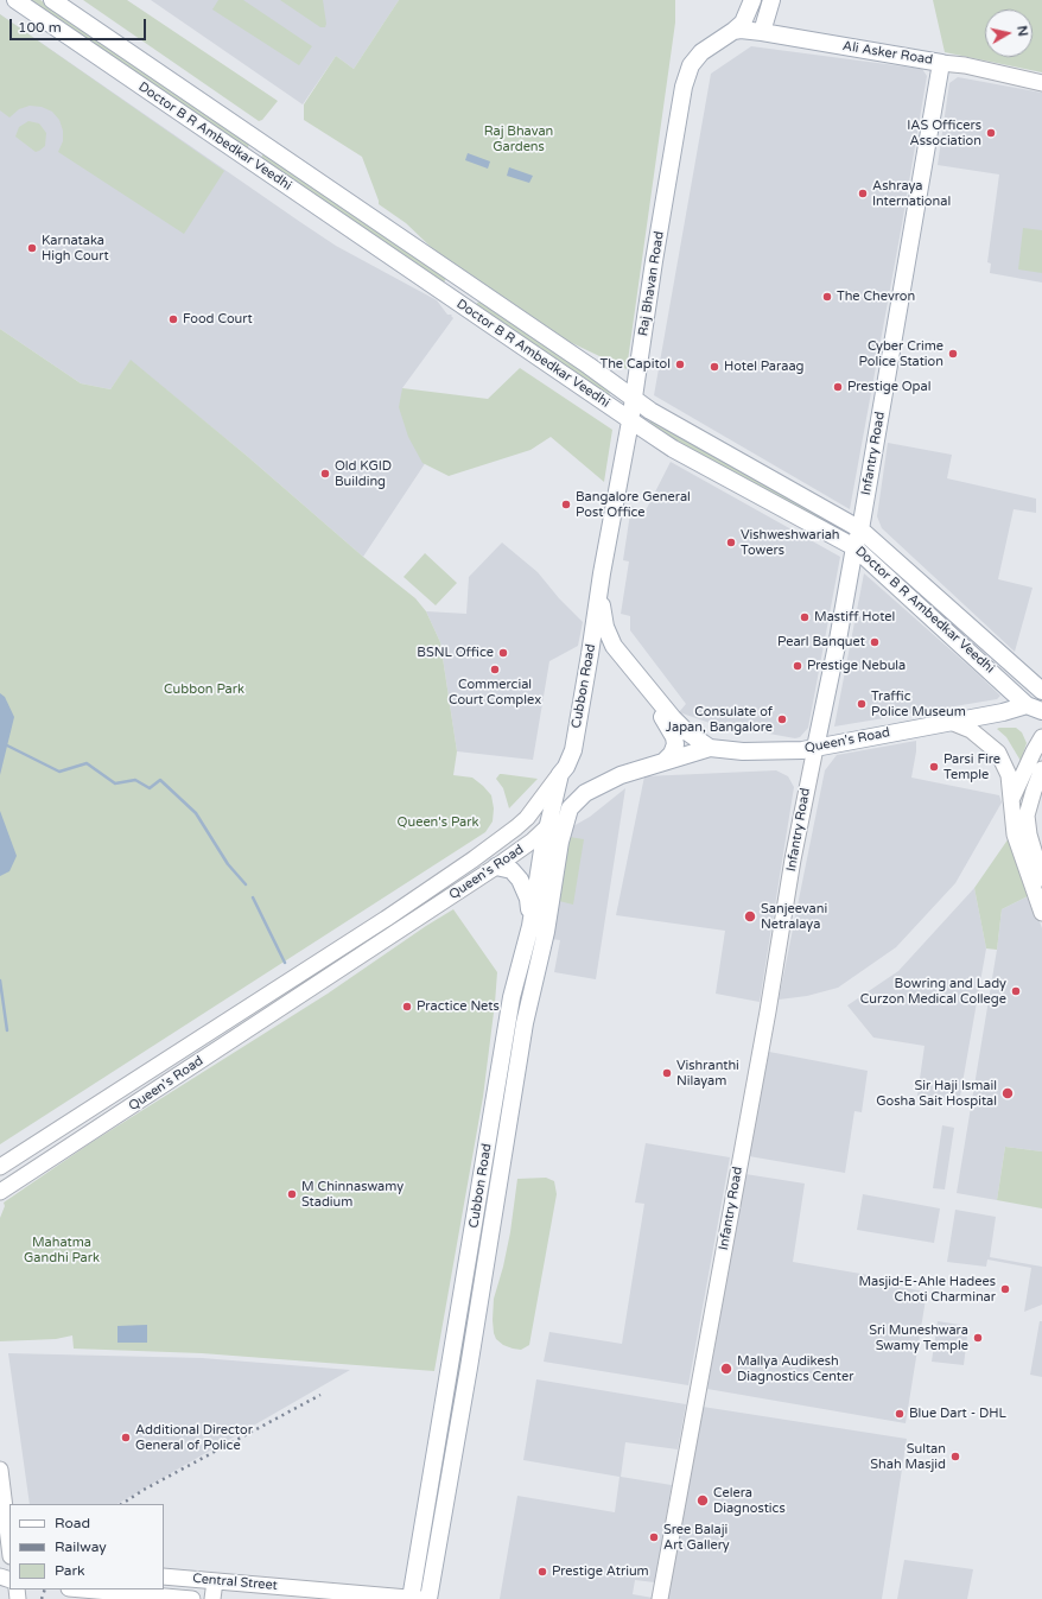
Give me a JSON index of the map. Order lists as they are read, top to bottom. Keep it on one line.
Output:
{"streets":{"main road":["Ali Asker Road","Doctor B R Ambedkar Veedhi","Raj Bhavan Road","Infantry Road","Cubbon Road","Queen's Road","Central Street"]},"crossings":[["Ali Asker Road","Raj Bhavan Road"],["Ali Asker Road","Infantry Road"],["Doctor B R Ambedkar Veedhi","Raj Bhavan Road"],["Doctor B R Ambedkar Veedhi","Infantry Road"],["Doctor B R Ambedkar Veedhi","Queen's Road"],["Raj Bhavan Road","Cubbon Road"],["Infantry Road","Queen's Road"],["Cubbon Road","Queen's Road"],["Cubbon Road","Central Street"]],"parks":["Raj Bhavan Gardens","Cubbon Park","Queen's Park","Mahatma Gandhi Park"],"places":["IAS Officers Association","Ashraya International","Karnataka High Court","The Chevron","Food Court","Cyber Crime Police Station","The Capitol","Hotel Paraag","Prestige Opal","Old KGID Building","Bangalore General Post Office","Vishweshwariah Towers","Mastiff Hotel","Pearl Banquet","BSNL Office","Prestige Nebula","Commercial Court Complex","Traffic Police Museum","Consulate of Japan, Bangalore","Parsi Fire Temple","Sanjeevani Netralaya","Bowring and Lady Curzon Medical College","Practice Nets","Vishranthi Nilayam","Sir Haji Ismail Gosha Sait Hospital","M Chinnaswamy Stadium","Masjid-E-Ahle Hadees Choti Charminar","Sri Muneshwara Swamy Temple","Mallya Audikesh Diagnostics Center","Blue Dart - DHL","Additional Director General of Police","Sultan Shah Masjid","Celera Diagnostics","Sree Balaji Art Gallery","Prestige Atrium"],"legend":["Road","Railway","Park"],"scale_bar":"100 m","north":"right"}
